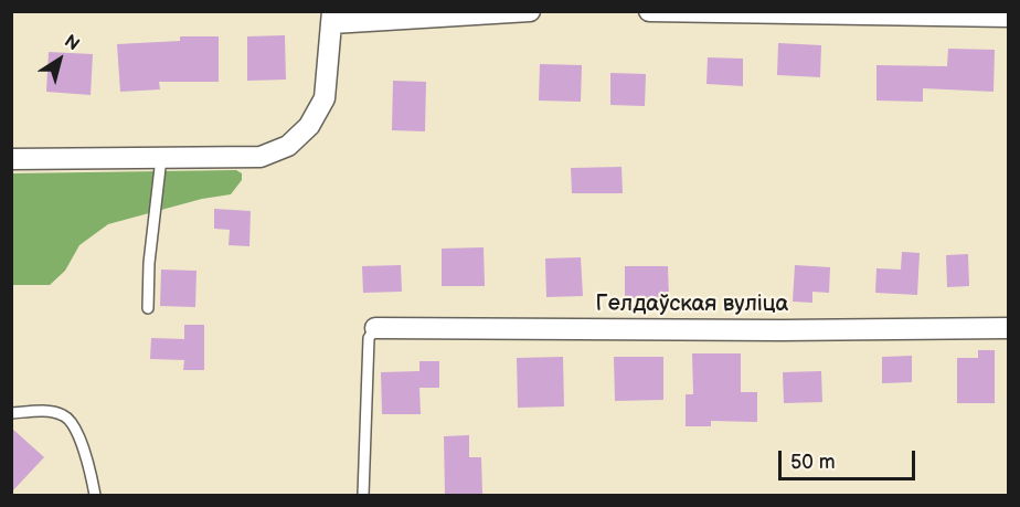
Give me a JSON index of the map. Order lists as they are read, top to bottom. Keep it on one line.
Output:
{"streets":{"street":["Гелдаўская вуліца"]},"scale_bar":"50 m","north":"top right"}
